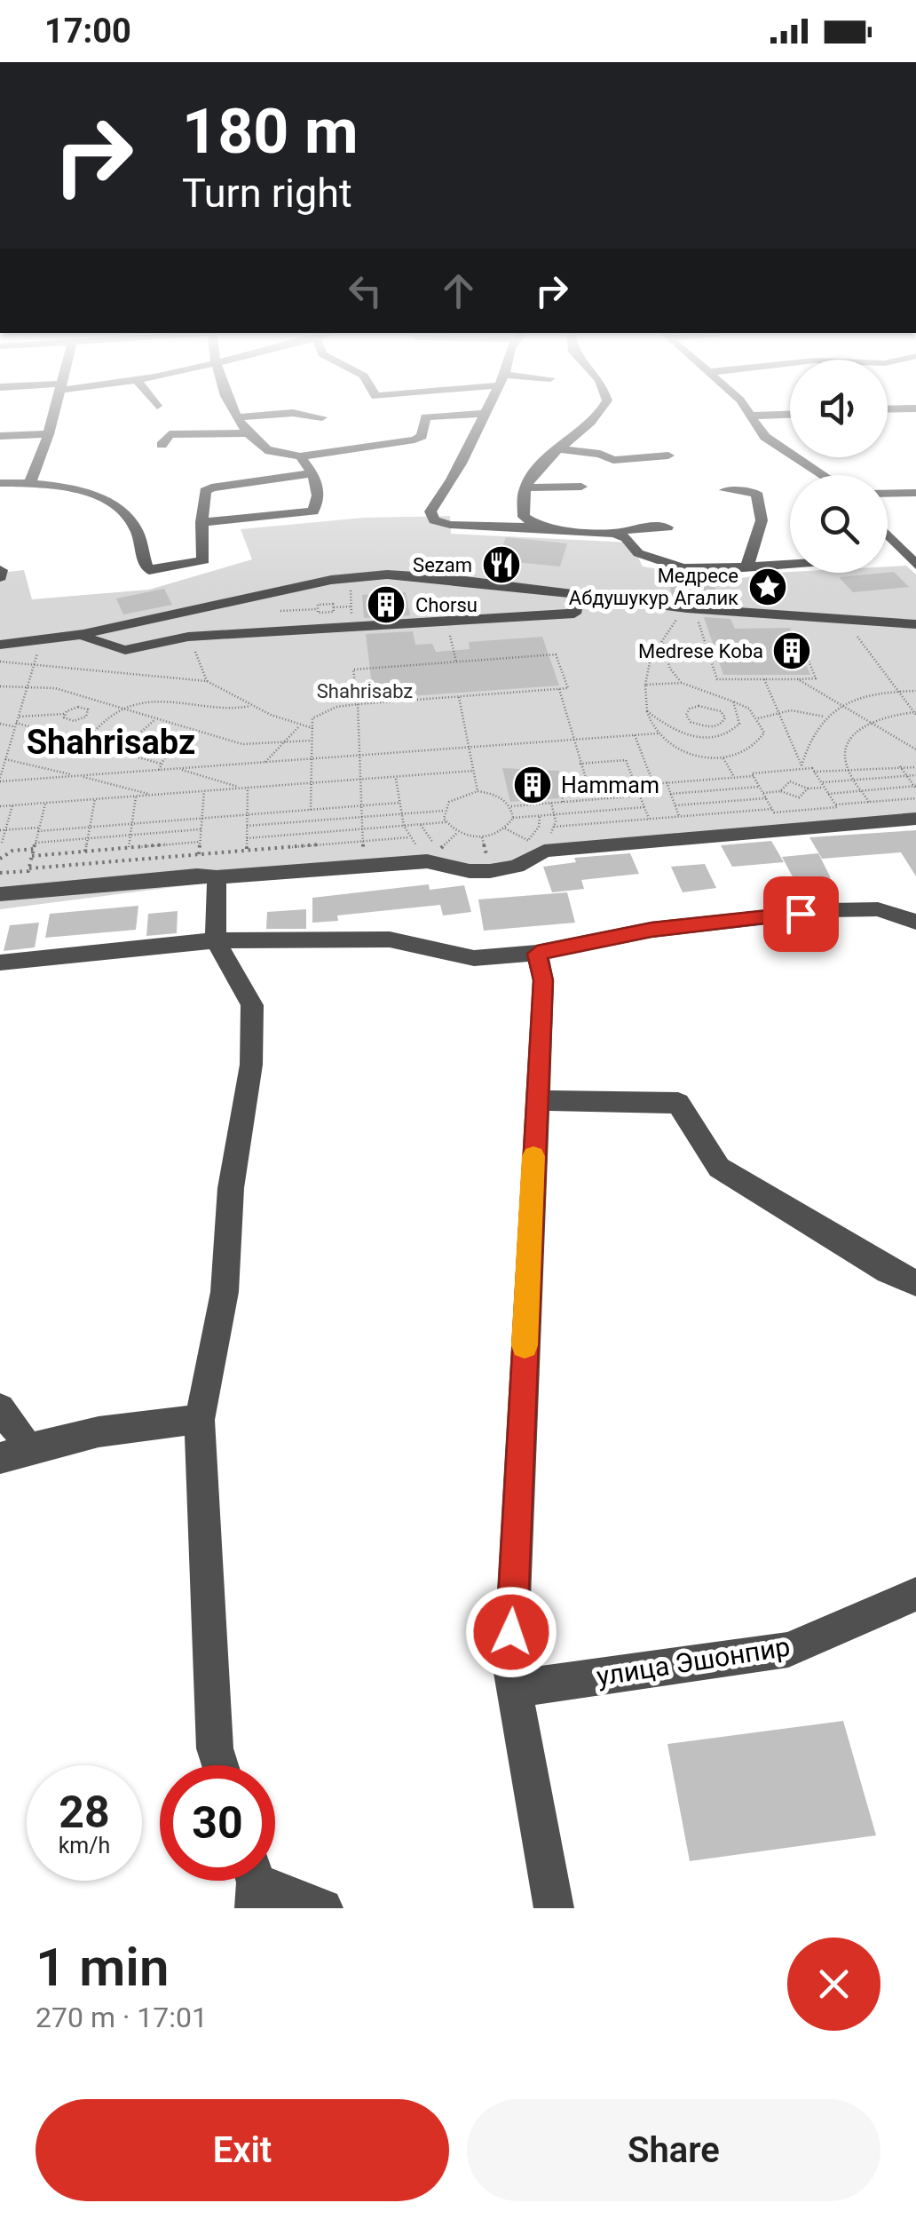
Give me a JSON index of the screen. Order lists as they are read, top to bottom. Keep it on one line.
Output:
{"streets":{"street":["улица Эшонпир"]},"districts":["Shahrisabz"],"parks":["Shahrisabz"],"places":{"restaurant":["Sezam"],"place":["Медресе Абдушукур Агалик"],"building":["Chorsu","Medrese Koba","Hammam"]},"page":{"status":"17:00","turn":["180 m","Turn right"],"speed":"28 km/h","limit":"30","heading":["1 min","270 m · 17:01"],"buttons":["Exit","Share"]}}
